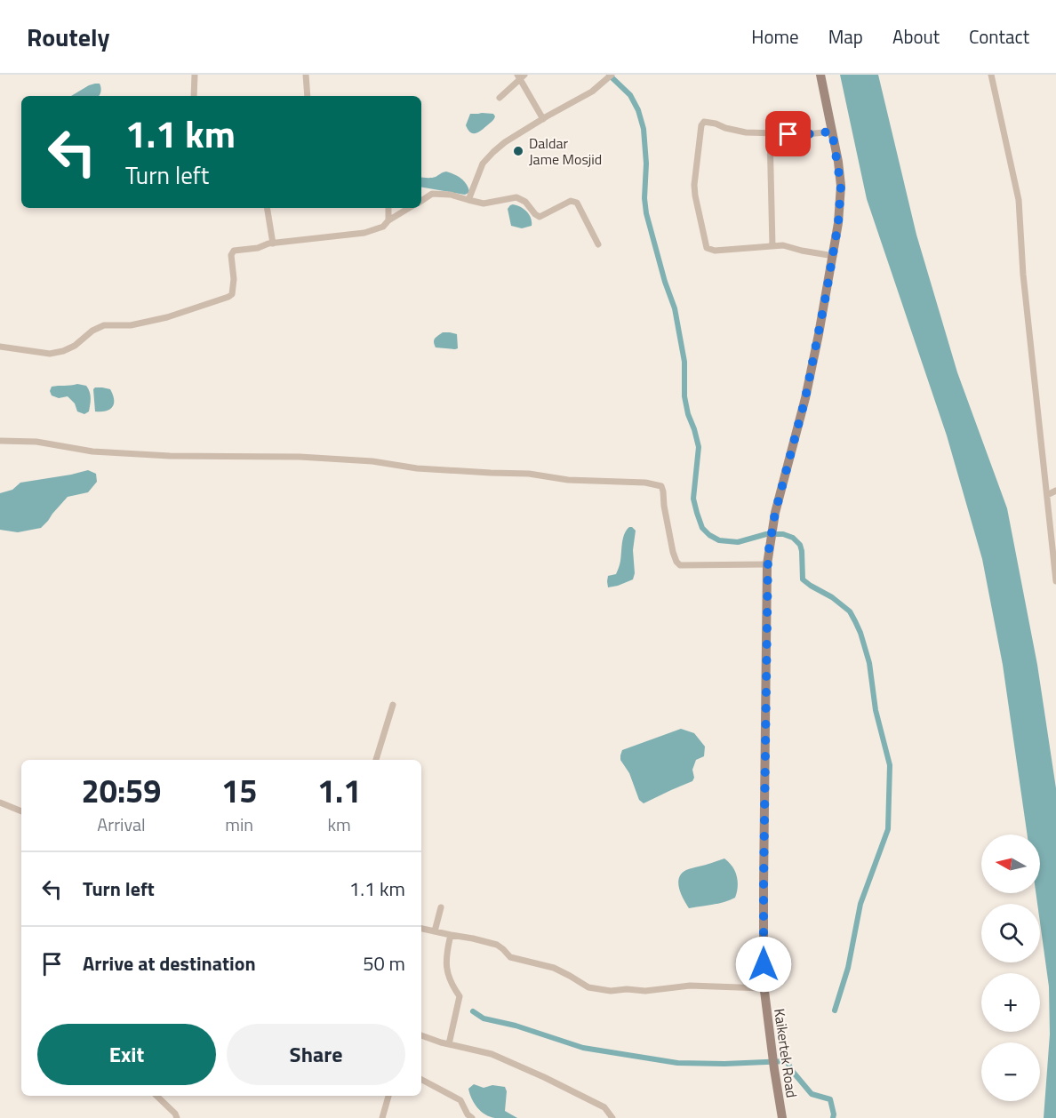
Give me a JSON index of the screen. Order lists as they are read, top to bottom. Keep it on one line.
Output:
{"streets":{"main road":["Kaikertek Road"]},"places":["Daldar Jame Mosjid"],"north":"left","page":{"header":"Routely","nav":["Home","Map","About","Contact"],"turn":["1.1 km","Turn left"],"eta":["20:59","Arrival","15","min","1.1","km"],"map_buttons":["+","−"],"list":[{"name":"Turn left","value":"1.1 km"},{"name":"Arrive at destination","value":"50 m"}],"buttons":["Exit","Share"]}}
